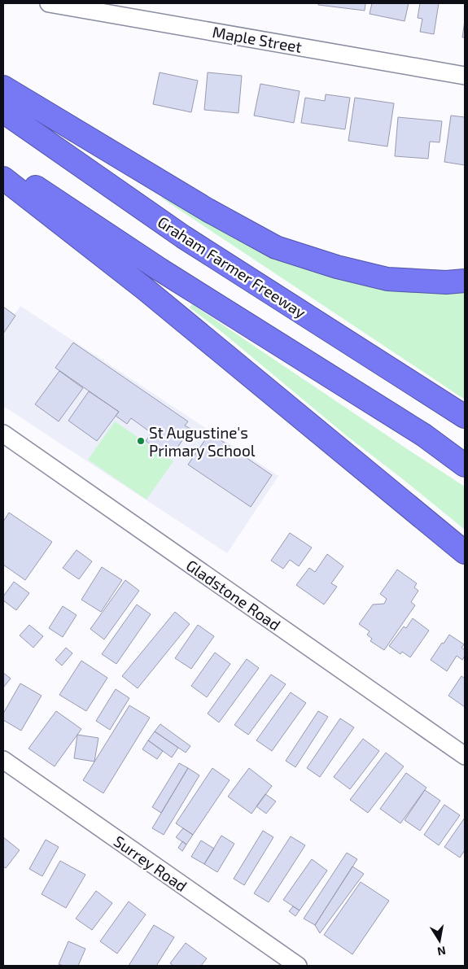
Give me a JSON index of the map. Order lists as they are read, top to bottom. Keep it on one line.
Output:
{"streets":{"highway":["Graham Farmer Freeway"],"street":["Maple Street","Gladstone Road","Surrey Road"]},"places":["St Augustine's Primary School"],"north":"bottom"}
